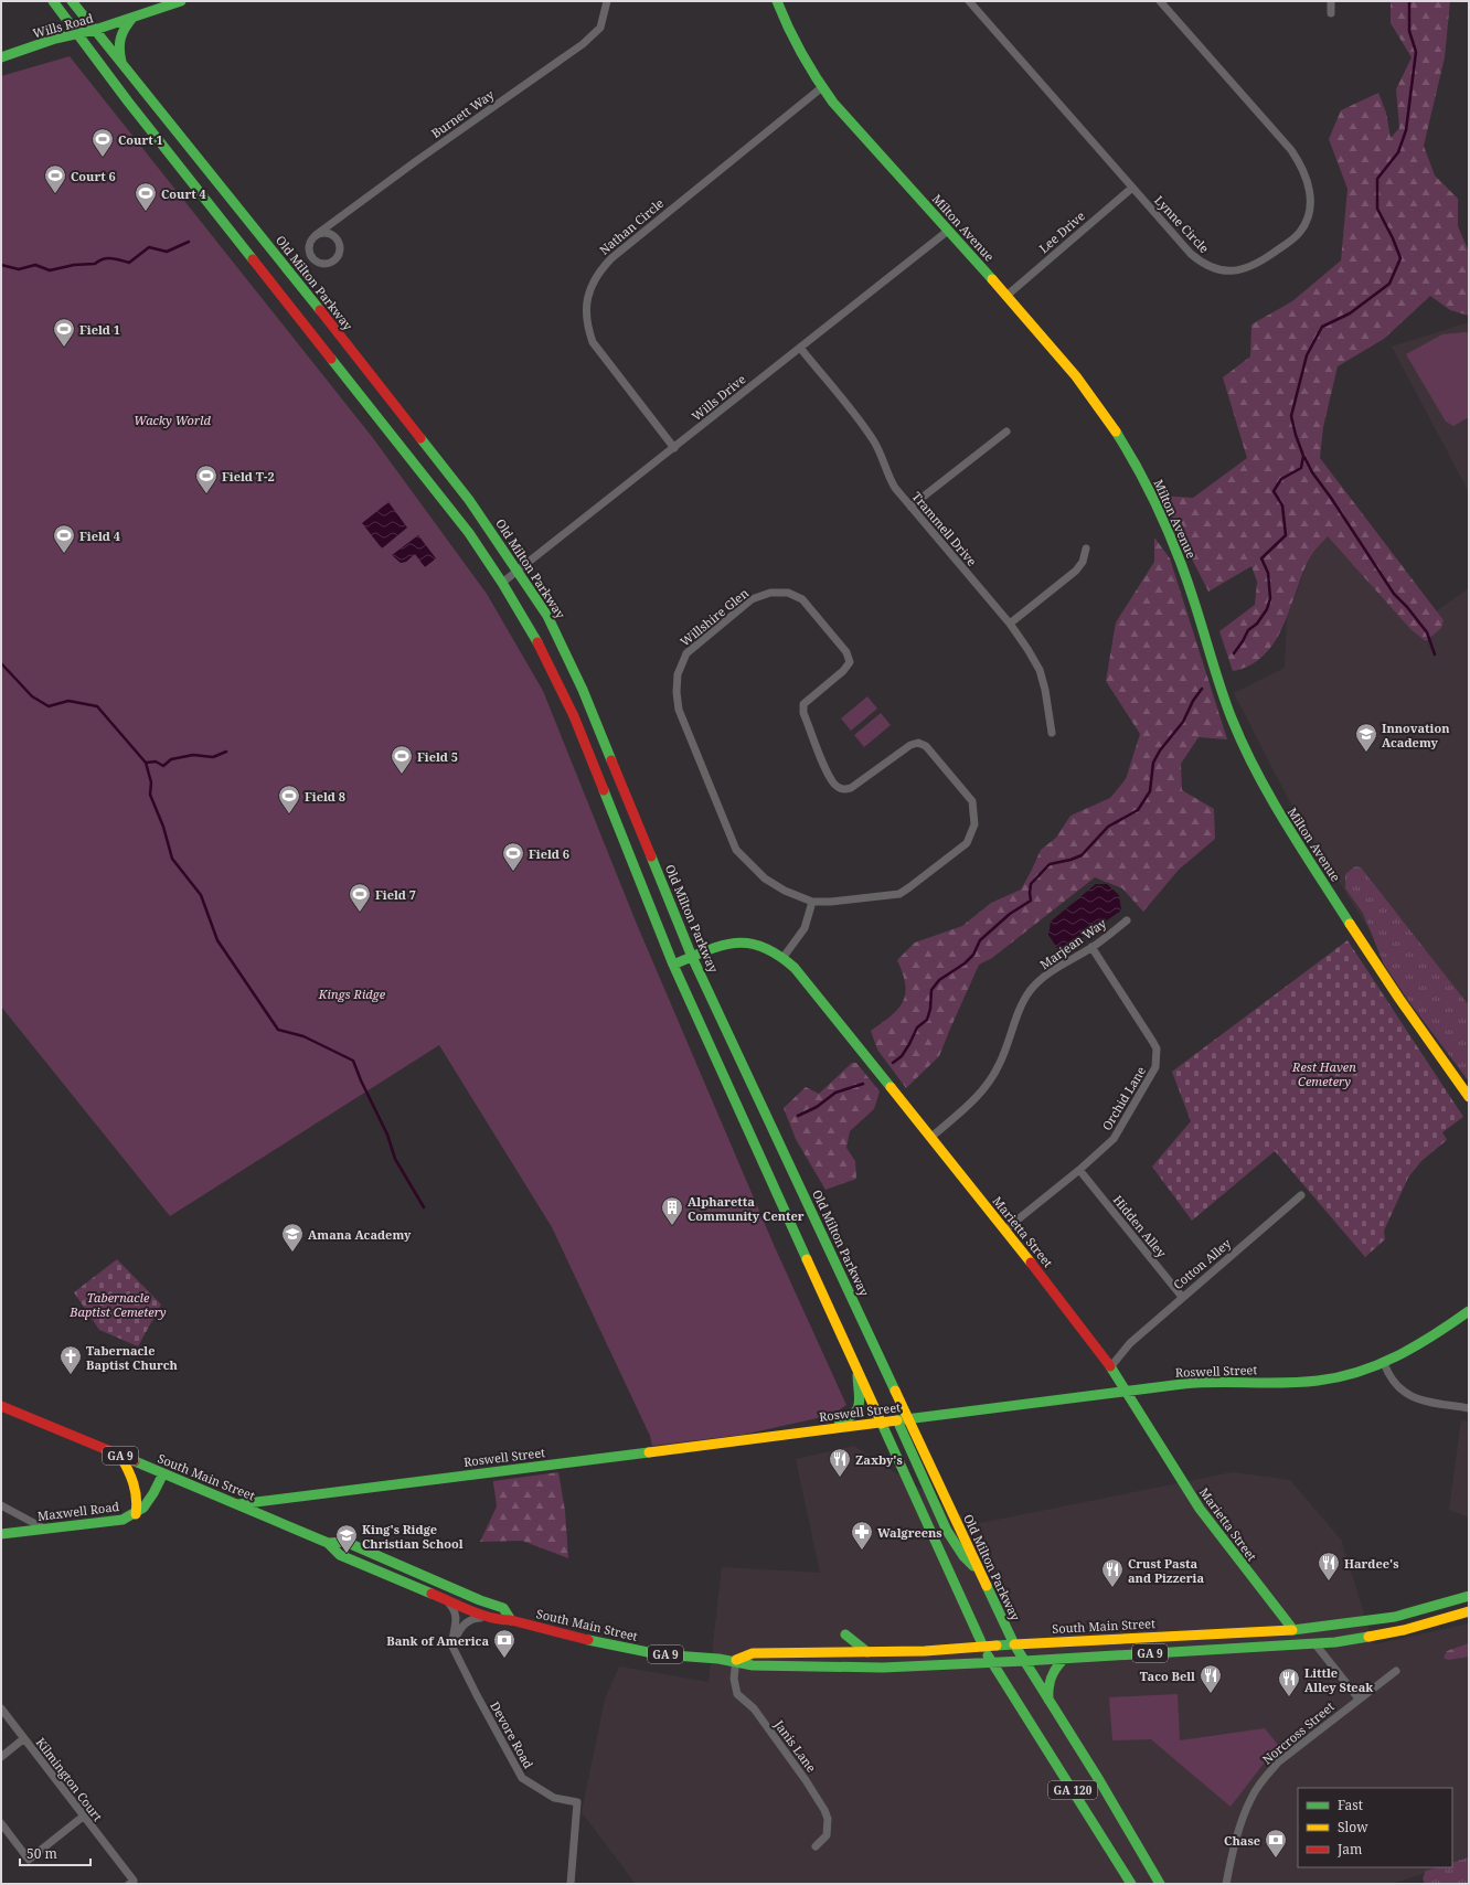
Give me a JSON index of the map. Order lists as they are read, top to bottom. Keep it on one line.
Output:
{"streets":{"main road":["Wills Road","Milton Avenue","Old Milton Parkway","Marietta Street","Roswell Street","GA 9","South Main Street","Maxwell Road","GA 120"],"street":["Burnett Way","Lynne Circle","Nathan Circle","Lee Drive","Wills Drive","Trammell Drive","Willshire Glen","Marjean Way","Orchid Lane","Hidden Alley","Cotton Alley","Norcross Street","Devore Road","Janis Lane","Kilmington Court"]},"crossings":[["Wills Road","Old Milton Parkway"],["Lynne Circle","Lee Drive"],["Nathan Circle","Milton Avenue"],["Nathan Circle","Wills Drive"],["Milton Avenue","Lee Drive"],["Milton Avenue","Wills Drive"],["Old Milton Parkway","Wills Drive"],["Old Milton Parkway","Marietta Street"],["Old Milton Parkway","Roswell Street"],["Old Milton Parkway","South Main Street"],["Wills Drive","Trammell Drive"],["Marjean Way","Orchid Lane"],["Marjean Way","Marietta Street"],["Orchid Lane","Hidden Alley"],["Orchid Lane","Marietta Street"],["Hidden Alley","Cotton Alley"],["Marietta Street","Cotton Alley"],["Marietta Street","Roswell Street"],["Marietta Street","South Main Street"],["Roswell Street","South Main Street"],["South Main Street","Maxwell Road"],["South Main Street","Janis Lane"],["South Main Street","GA 120"]],"parks":["Wacky World","Kings Ridge","Rest Haven Cemetery","Tabernacle Baptist Cemetery"],"places":{"sports":["Court 1","Court 6","Court 4","Field 1","Field T-2","Field 4","Field 5","Field 8","Field 6","Field 7"],"school or university":["Innovation Academy","Amana Academy","King's Ridge Christian School"],"building":["Alpharetta Community Center"],"church":["Tabernacle Baptist Church"],"restaurant":["Zaxby's","Hardee's","Crust Pasta and Pizzeria","Taco Bell","Little Alley Steak"],"pharmacy":["Walgreens"],"bank":["Bank of America","Chase"]},"legend":["Fast","Slow","Jam"],"scale_bar":"50 m"}
